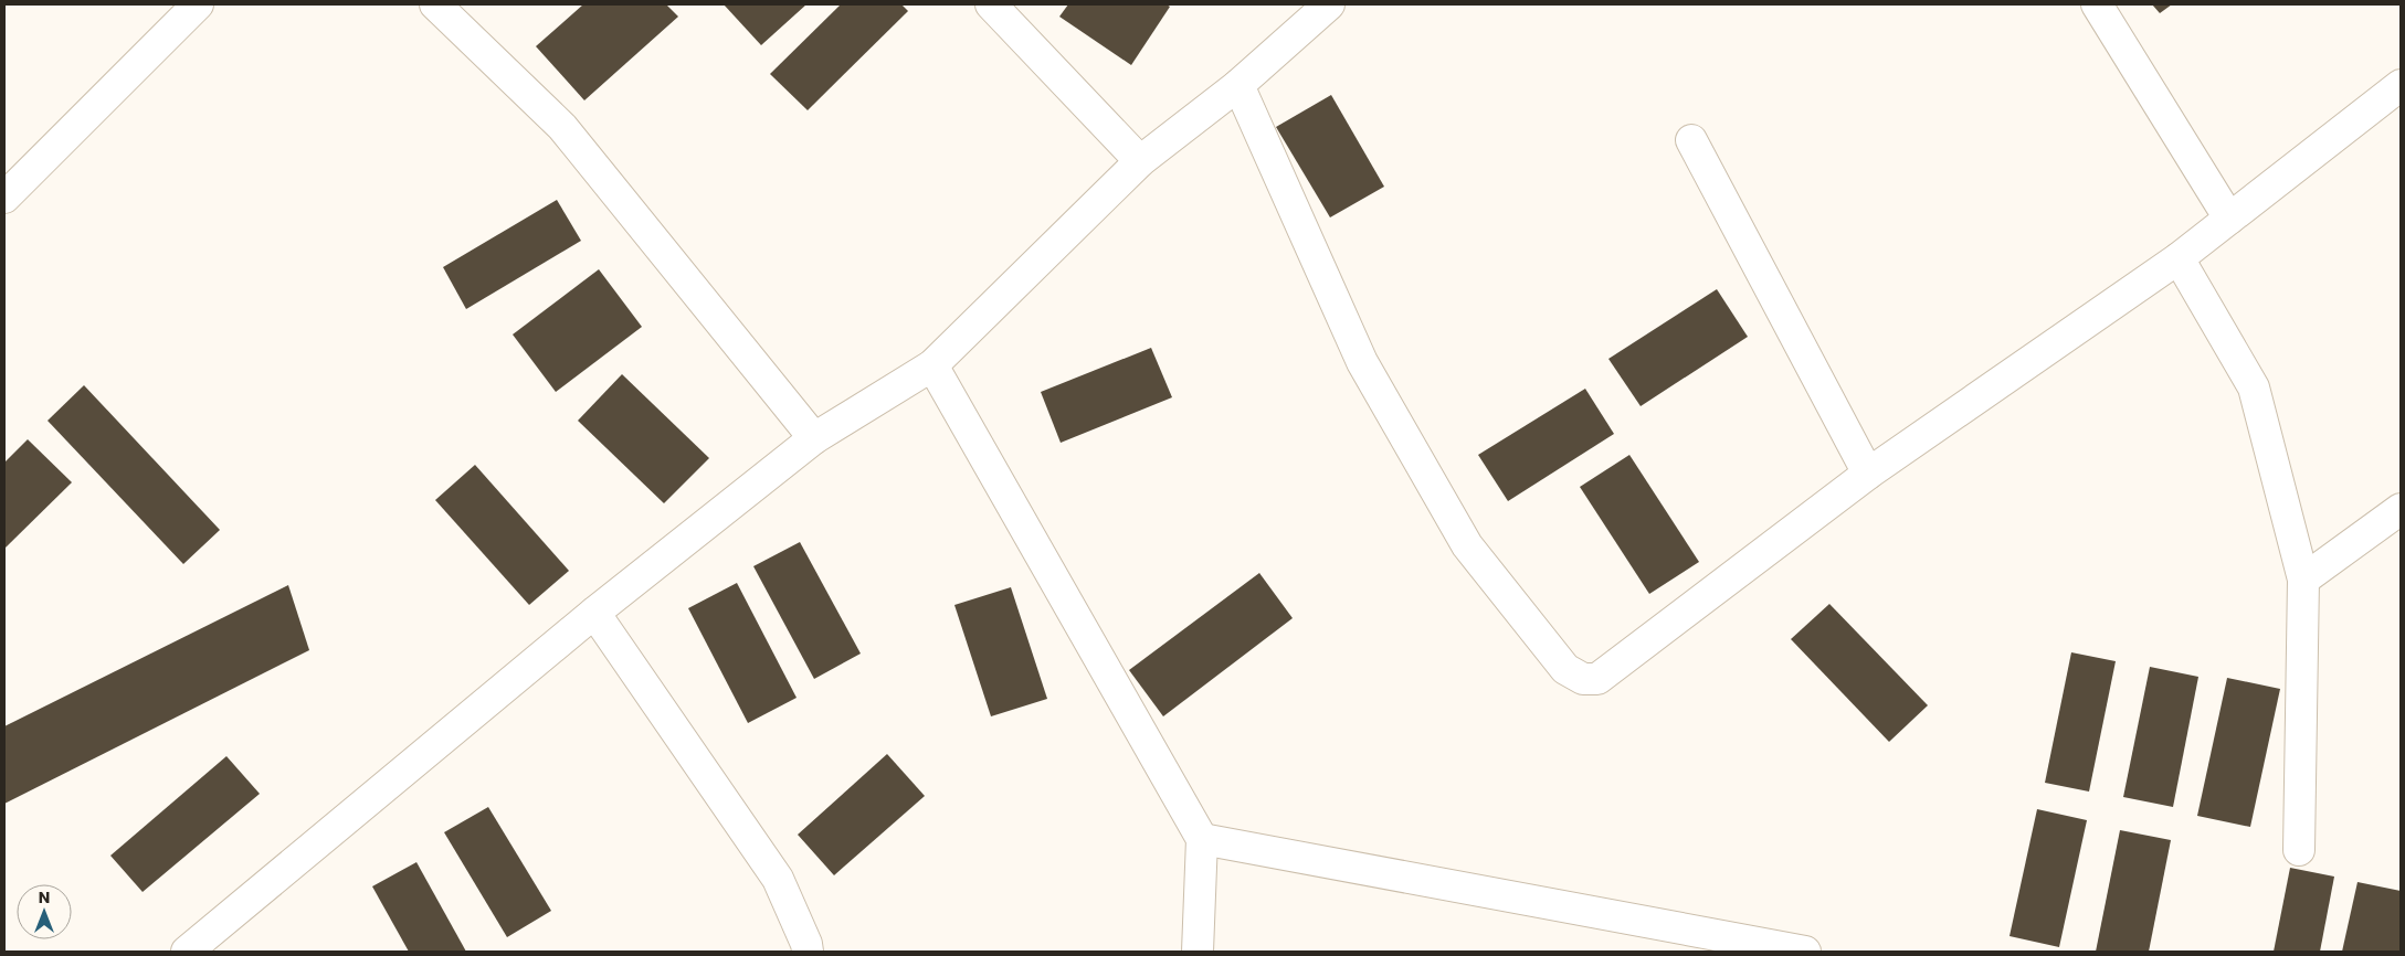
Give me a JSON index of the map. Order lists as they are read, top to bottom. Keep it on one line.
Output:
{"north":"top"}
